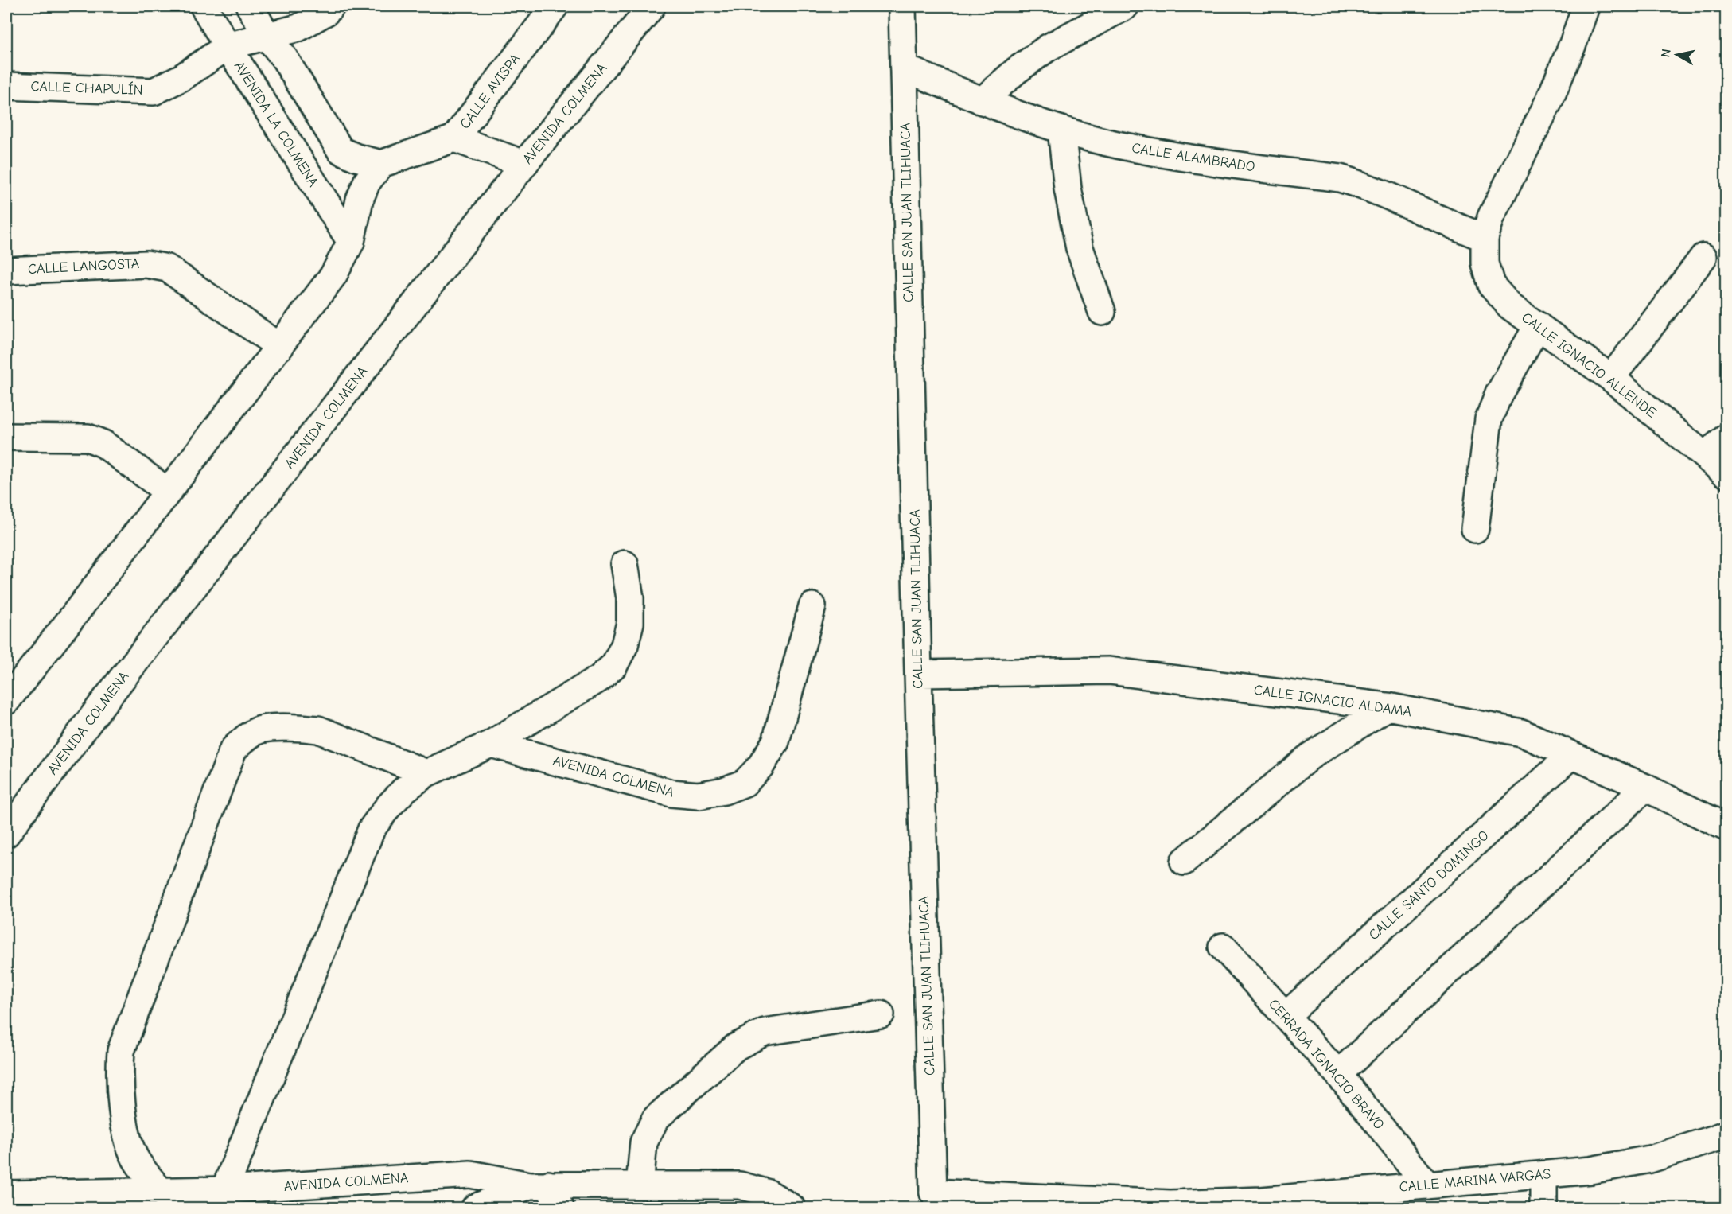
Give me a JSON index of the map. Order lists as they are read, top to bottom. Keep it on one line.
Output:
{"streets":{"street":["CALLE CHAPULÍN","CALLE AVISPA","AVENIDA COLMENA","AVENIDA LA COLMENA","CALLE ALAMBRADO","CALLE SAN JUAN TLIHUACA","CALLE LANGOSTA","CALLE IGNACIO ALLENDE","CALLE IGNACIO ALDAMA","CALLE SANTO DOMINGO","CERRADA IGNACIO BRAVO","CALLE MARINA VARGAS"]},"crossings":[["CALLE CHAPULÍN","AVENIDA LA COLMENA"],["CALLE ALAMBRADO","CALLE SAN JUAN TLIHUACA"],["CALLE ALAMBRADO","CALLE IGNACIO ALLENDE"],["CALLE SAN JUAN TLIHUACA","CALLE IGNACIO ALDAMA"],["CALLE SAN JUAN TLIHUACA","CALLE MARINA VARGAS"],["CALLE IGNACIO ALDAMA","CALLE SANTO DOMINGO"],["CALLE SANTO DOMINGO","CERRADA IGNACIO BRAVO"],["CERRADA IGNACIO BRAVO","CALLE MARINA VARGAS"]],"north":"left"}
